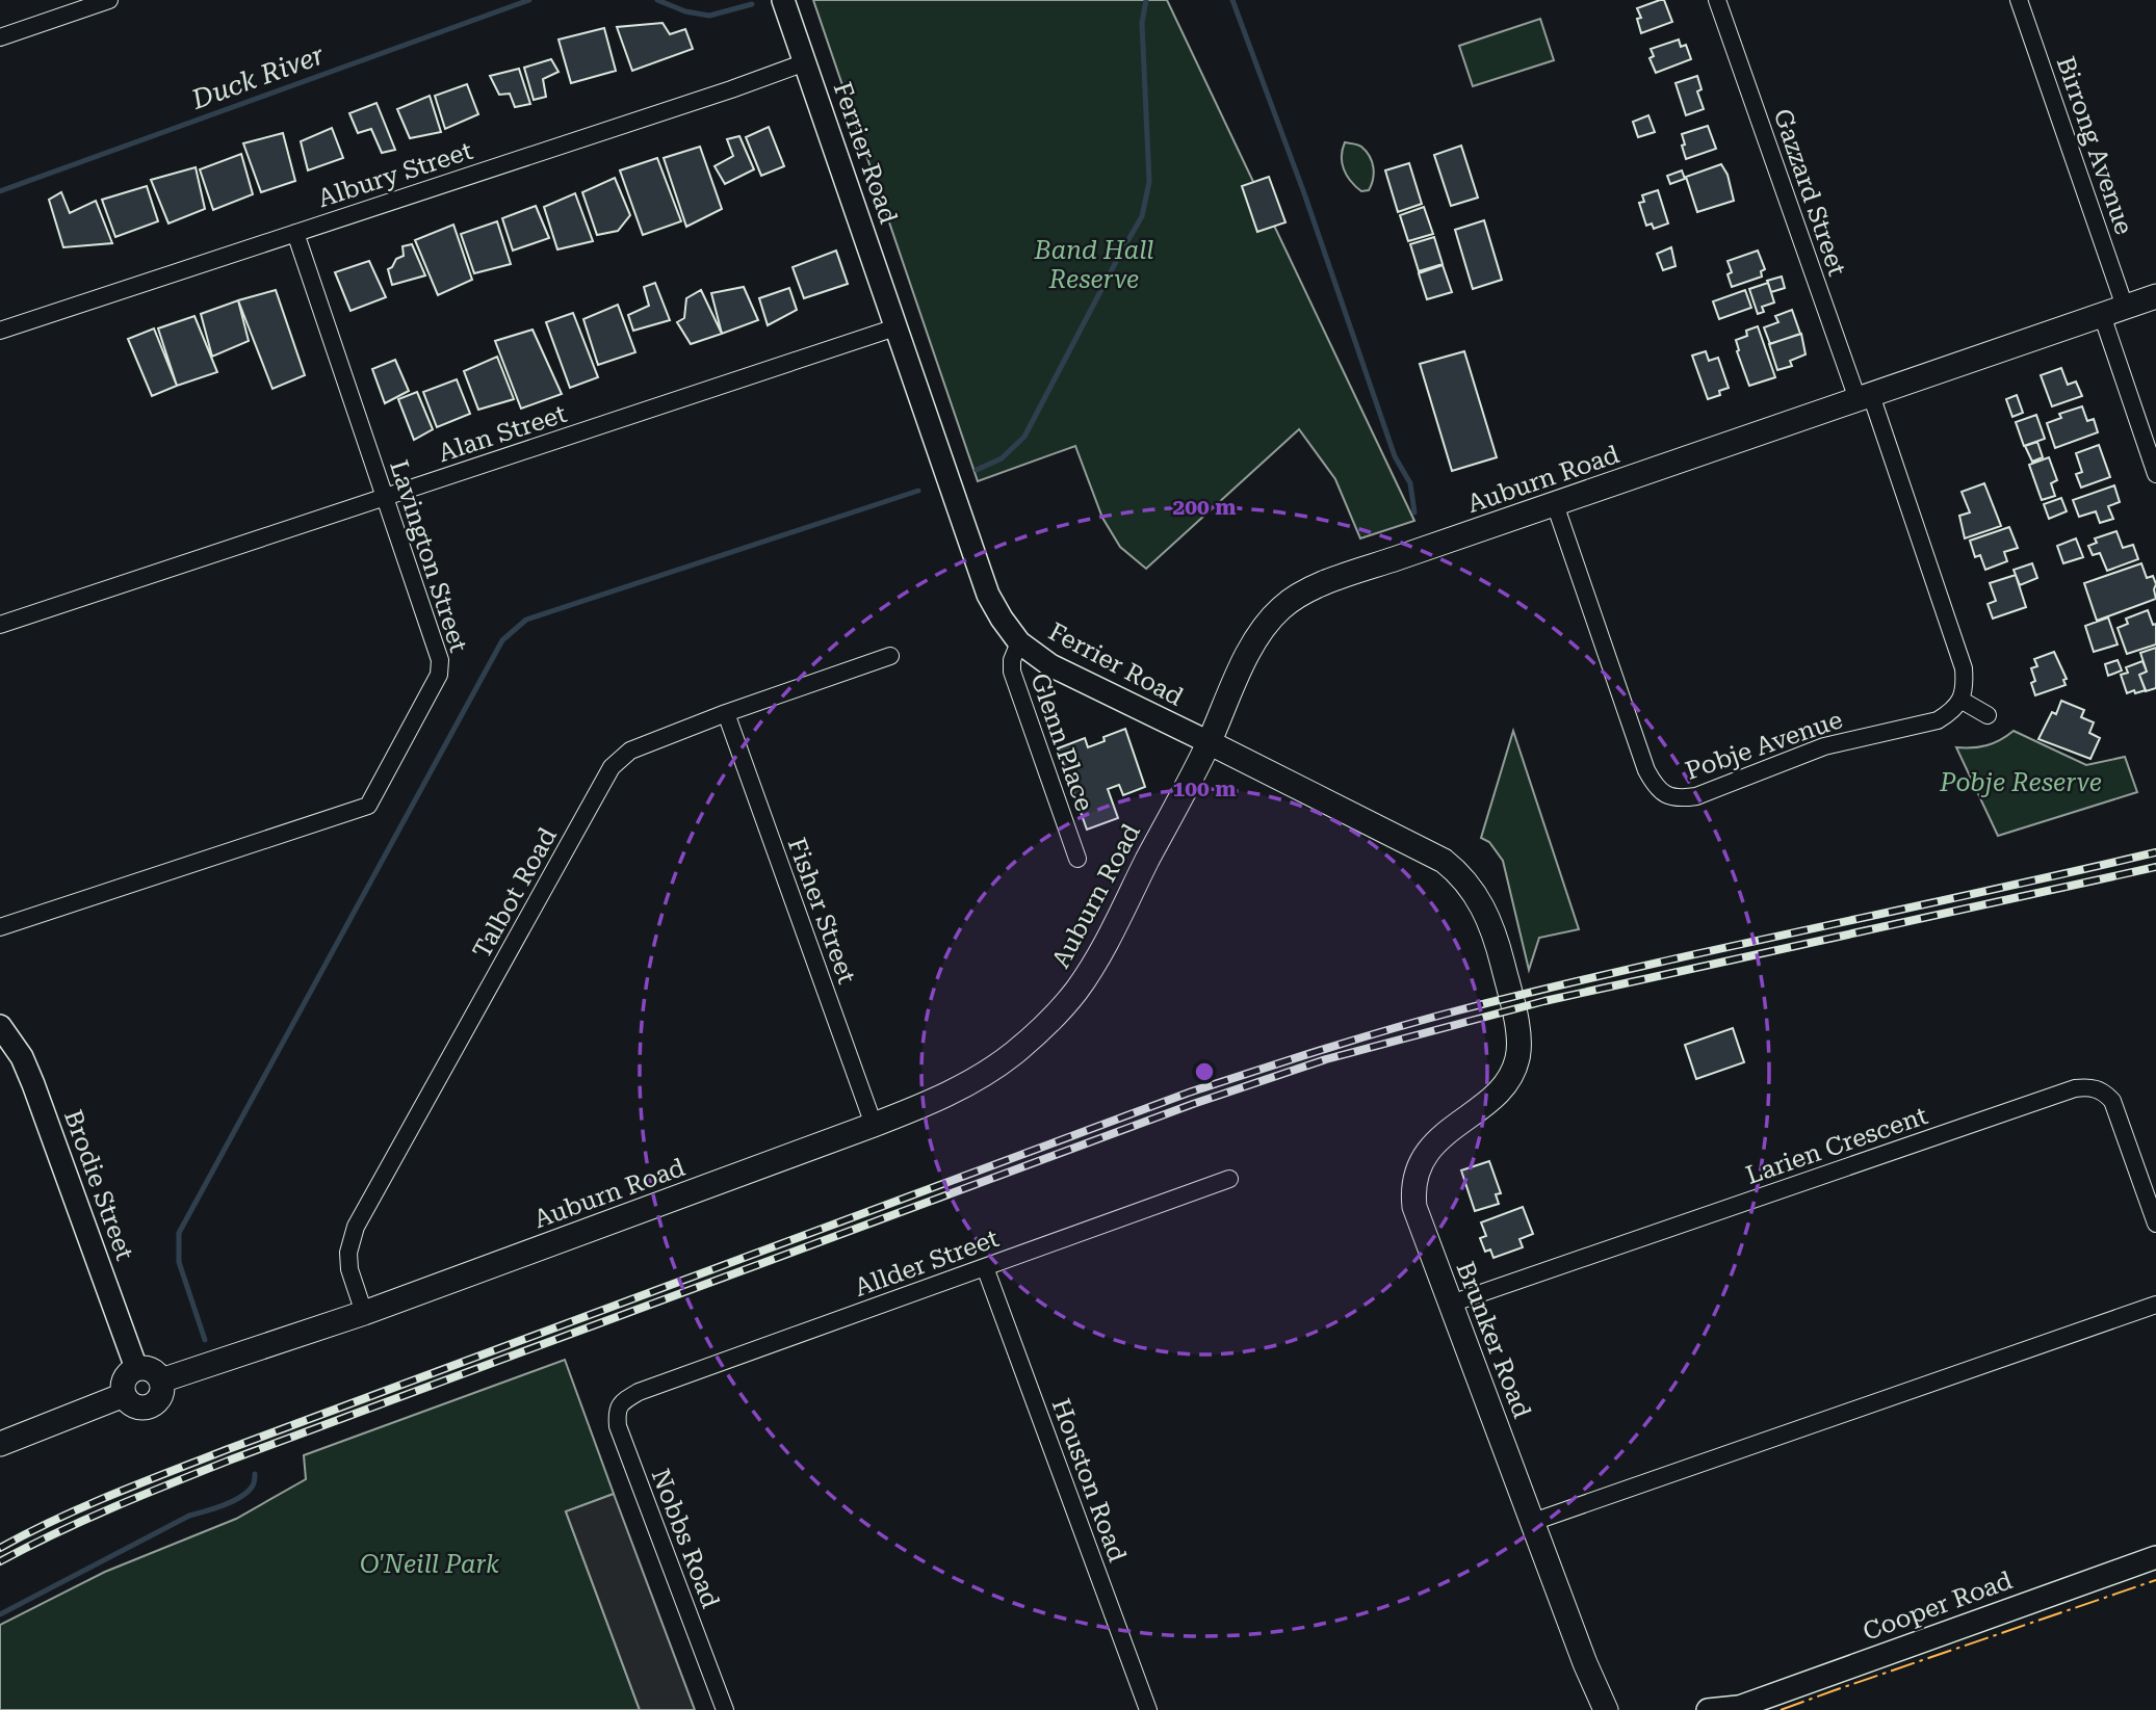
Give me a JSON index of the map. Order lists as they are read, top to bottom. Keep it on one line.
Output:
{"streets":{"main road":["Ferrier Road","Auburn Road","Brunker Road"],"street":["Birrong Avenue","Albury Street","Gazzard Street","Alan Street","Lavington Street","Glenn Place","Pobje Avenue","Talbot Road","Fisher Street","Larien Crescent","Brodie Street","Allder Street","Houston Road","Nobbs Road","Cooper Road"]},"crossings":[["Birrong Avenue","Auburn Road"],["Ferrier Road","Albury Street"],["Ferrier Road","Alan Street"],["Ferrier Road","Auburn Road"],["Ferrier Road","Glenn Place"],["Ferrier Road","Brunker Road"],["Albury Street","Lavington Street"],["Gazzard Street","Auburn Road"],["Alan Street","Lavington Street"],["Auburn Road","Pobje Avenue"],["Auburn Road","Talbot Road"],["Auburn Road","Fisher Street"],["Auburn Road","Brodie Street"],["Talbot Road","Fisher Street"],["Larien Crescent","Brunker Road"],["Allder Street","Houston Road"],["Allder Street","Nobbs Road"]],"water":["Duck River"],"parks":["Band Hall Reserve","Pobje Reserve","O'Neill Park"],"rings":["200 m","100 m"]}
